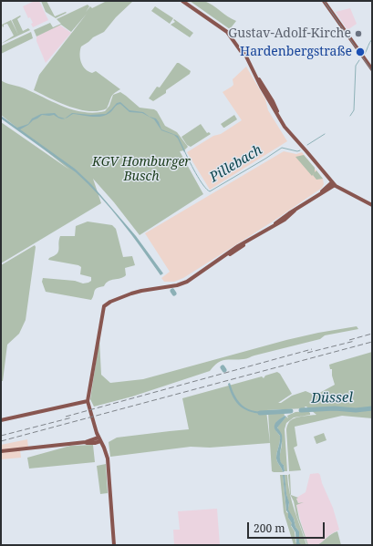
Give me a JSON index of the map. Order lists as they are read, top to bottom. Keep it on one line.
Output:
{"water":["Pillebach","Düssel"],"parks":["KGV Homburger Busch"],"places":["Gustav-Adolf-Kirche","Hardenbergstraße"],"scale_bar":"200 m"}
